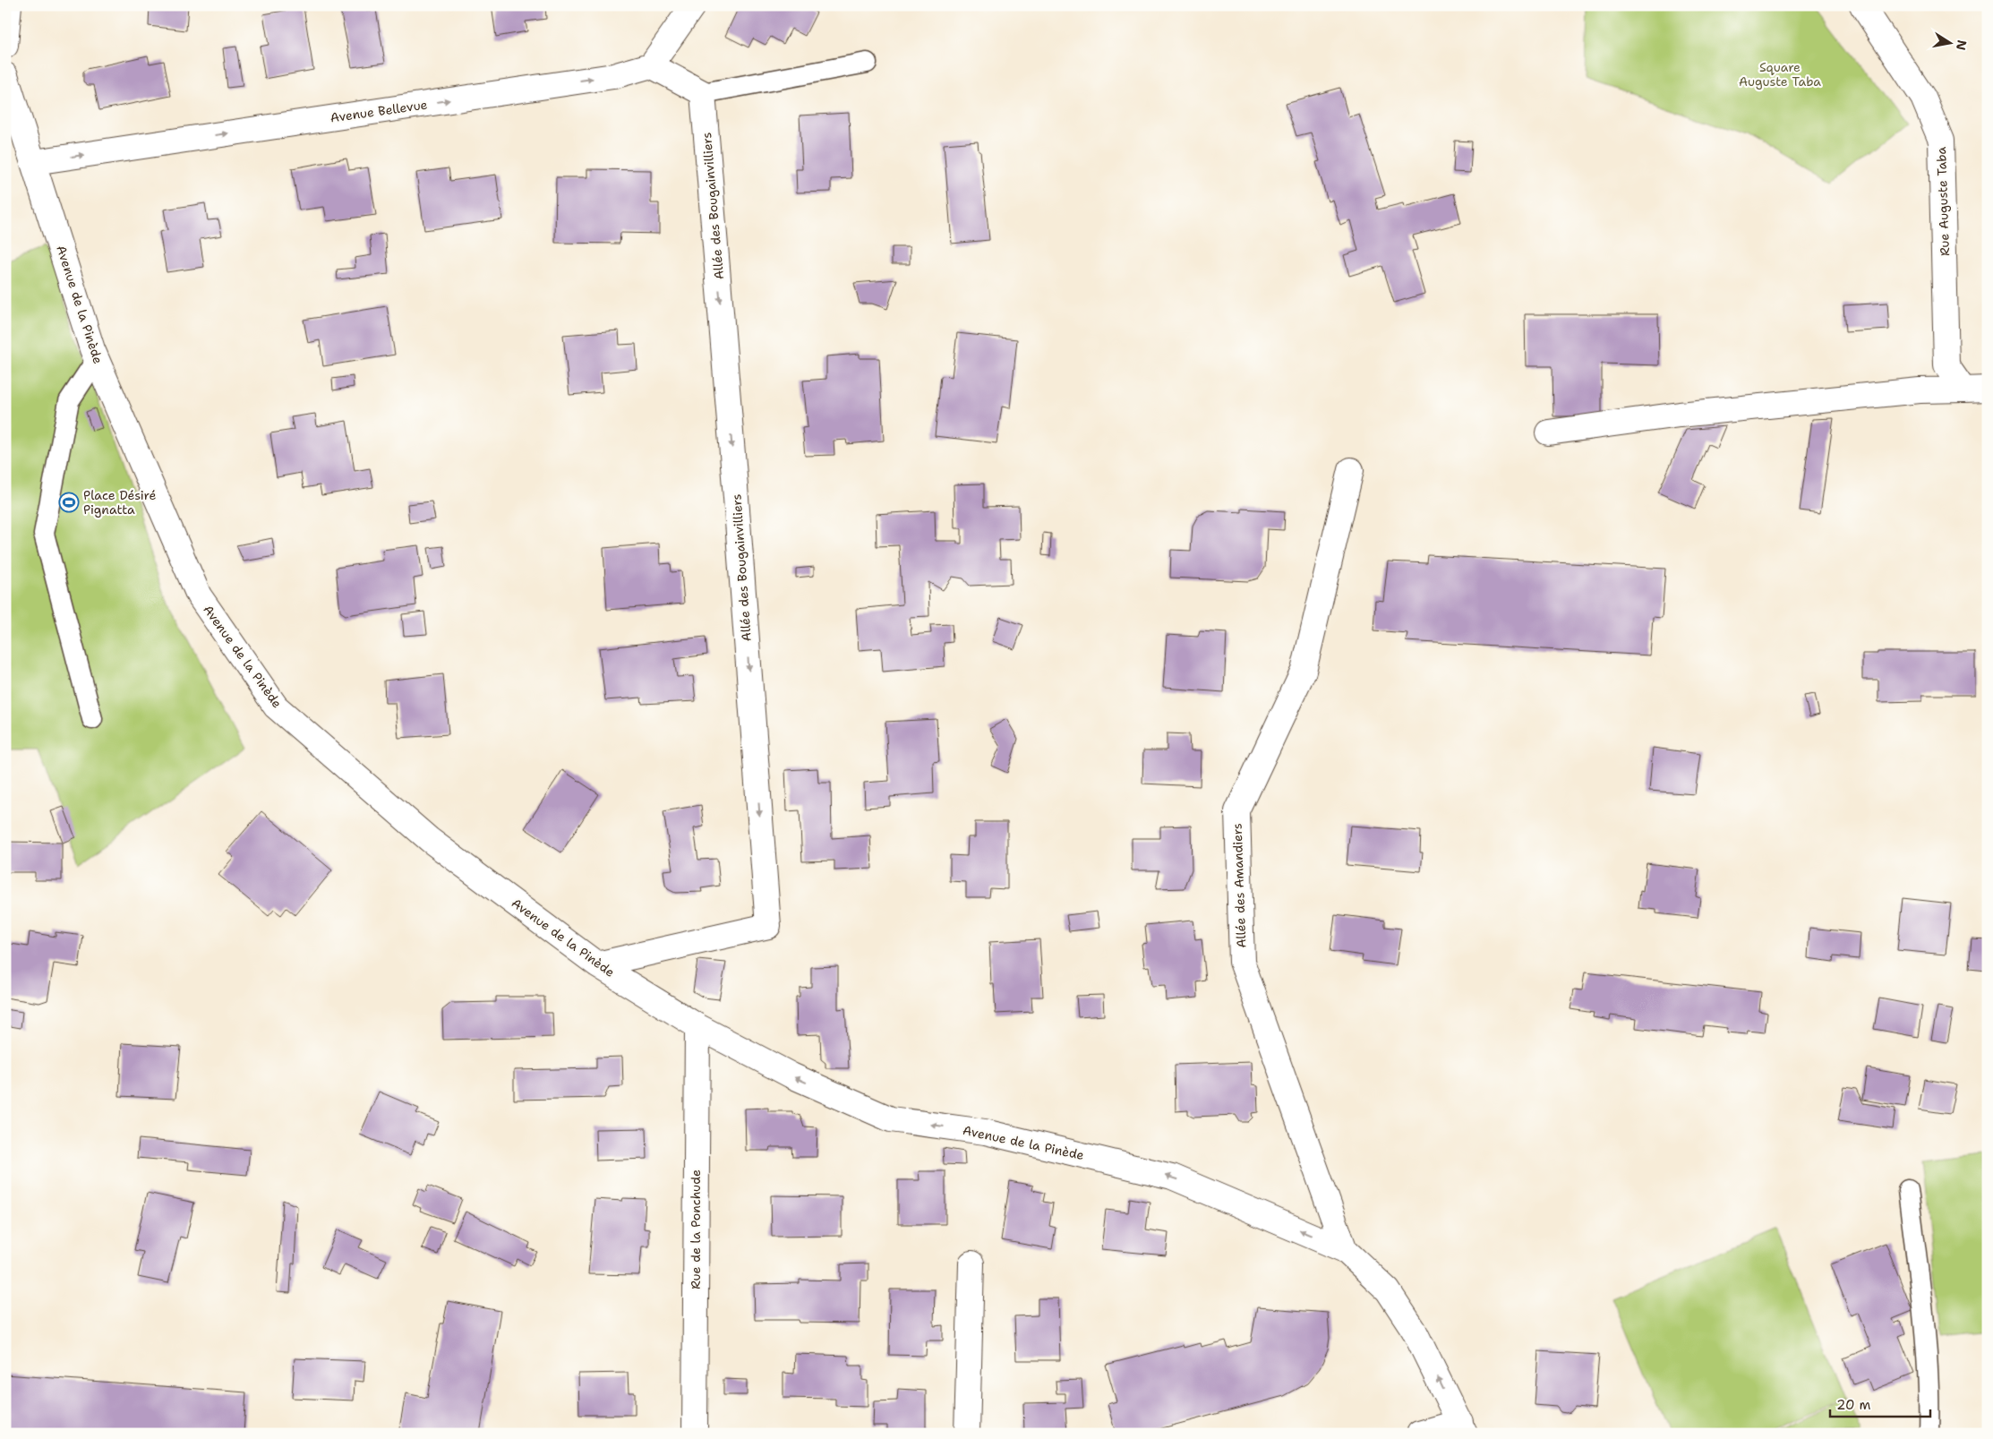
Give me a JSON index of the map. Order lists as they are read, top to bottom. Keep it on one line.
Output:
{"streets":{"street":["Avenue Bellevue","Rue Auguste Taba","Allée des Bougainvilliers","Avenue de la Pinède","Allée des Amandiers","Rue de la Ponchude"]},"crossings":[["Avenue Bellevue","Avenue de la Pinède"],["Allée des Bougainvilliers","Avenue de la Pinède"],["Avenue de la Pinède","Allée des Amandiers"],["Avenue de la Pinède","Rue de la Ponchude"]],"one_way":["Avenue Bellevue","Allée des Bougainvilliers","Avenue de la Pinède"],"parks":["Square Auguste Taba"],"places":{"sports":["Place Désiré Pignatta"]},"scale_bar":"20 m","north":"right"}
